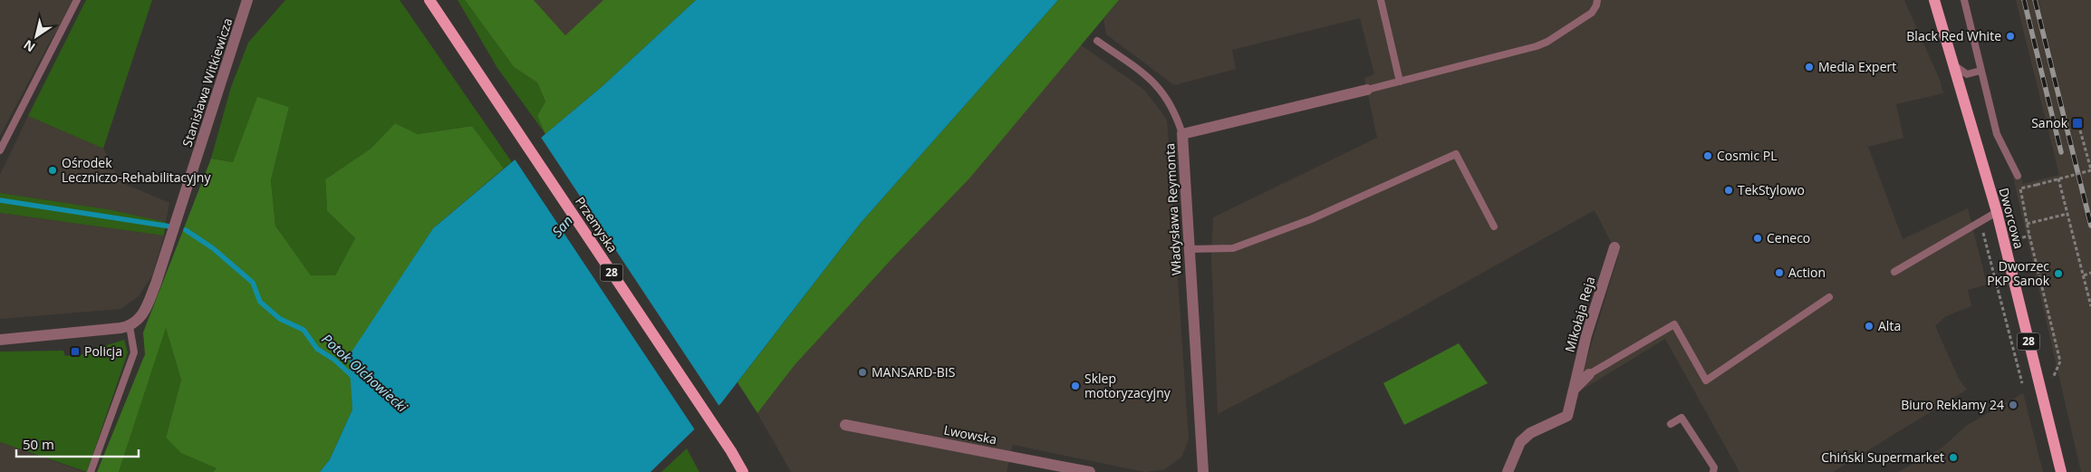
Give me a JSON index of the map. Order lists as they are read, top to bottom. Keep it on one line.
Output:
{"streets":{"main road":["Dworcowa","Przemyska","28"],"street":["Stanisława Witkiewicza","Władysława Reymonta","Mikołaja Reja","Lwowska"]},"water":["San","Potok Olchowiecki"],"places":{"other":["Black Red White","Media Expert","Cosmic PL","Ośrodek Leczniczo-Rehabilitacyjny","TekStylowo","Ceneco","Action","Dworzec PKP Sanok","Alta","MANSARD-BIS","Sklep motoryzacyjny","Biuro Reklamy 24","Chiński Supermarket"],"transit":["Sanok","Policja"]},"scale_bar":"50 m","north":"bottom left"}
